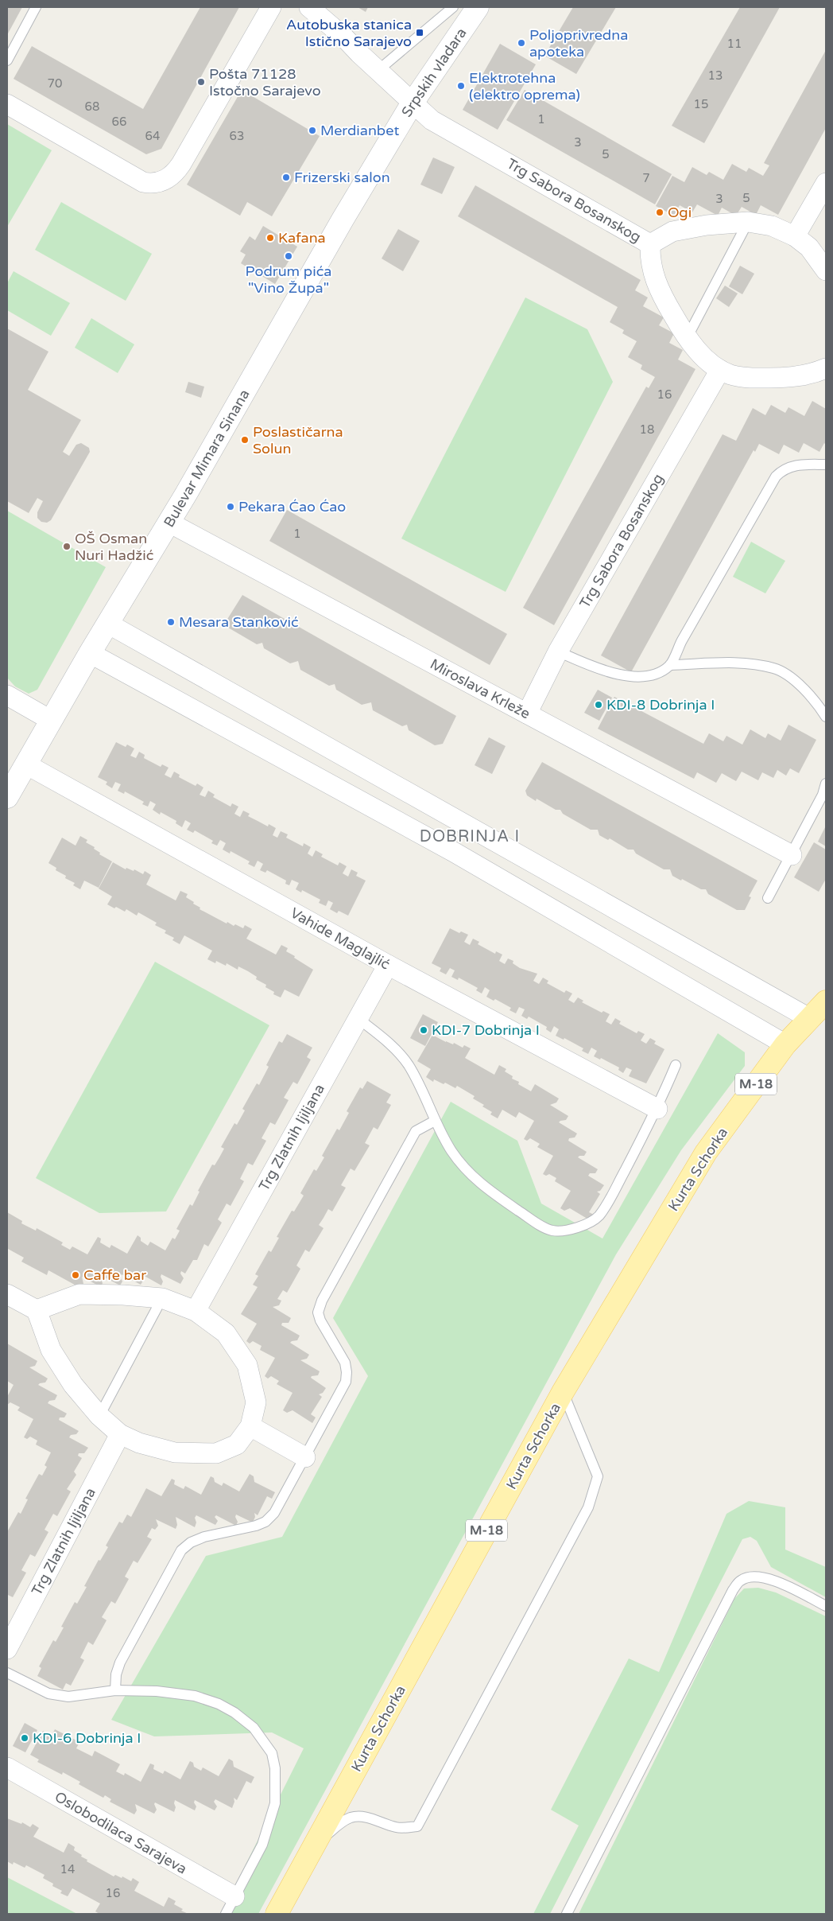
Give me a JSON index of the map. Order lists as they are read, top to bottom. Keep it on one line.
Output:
{"streets":{"main road":["M-18","Kurta Schorka"],"street":["Srpskih vladara","Trg Sabora Bosanskog","Bulevar Mimara Sinana","Miroslava Krleže","Vahide Maglajlić","Trg Zlatnih ljiljana","Oslobodilaca Sarajeva"]},"crossings":[["Srpskih vladara","Trg Sabora Bosanskog"],["Srpskih vladara","Bulevar Mimara Sinana"],["Trg Sabora Bosanskog","Miroslava Krleže"],["Bulevar Mimara Sinana","Miroslava Krleže"],["Bulevar Mimara Sinana","Vahide Maglajlić"],["Vahide Maglajlić","Trg Zlatnih ljiljana"]],"districts":["DOBRINJA I"],"places":{"transit":["Autobuska stanica Istično Sarajevo"],"other":["Poljoprivredna apoteka","Pošta 71128 Istočno Sarajevo","Elektrotehna (elektro oprema)","Merdianbet","Frizerski salon","Ogi","Kafana","Podrum pića \"Vino Župa\"","Poslastičarna Solun","Pekara Ćao Ćao","OŠ Osman Nuri Hadžić","Mesara Stanković","KDI-8 Dobrinja I","KDI-7 Dobrinja I","Caffe bar","KDI-6 Dobrinja I"]},"house_numbers":["11","13","70","15","68","1","66","64","63","3","5","7","5","3","16","18","1","14","16"]}
